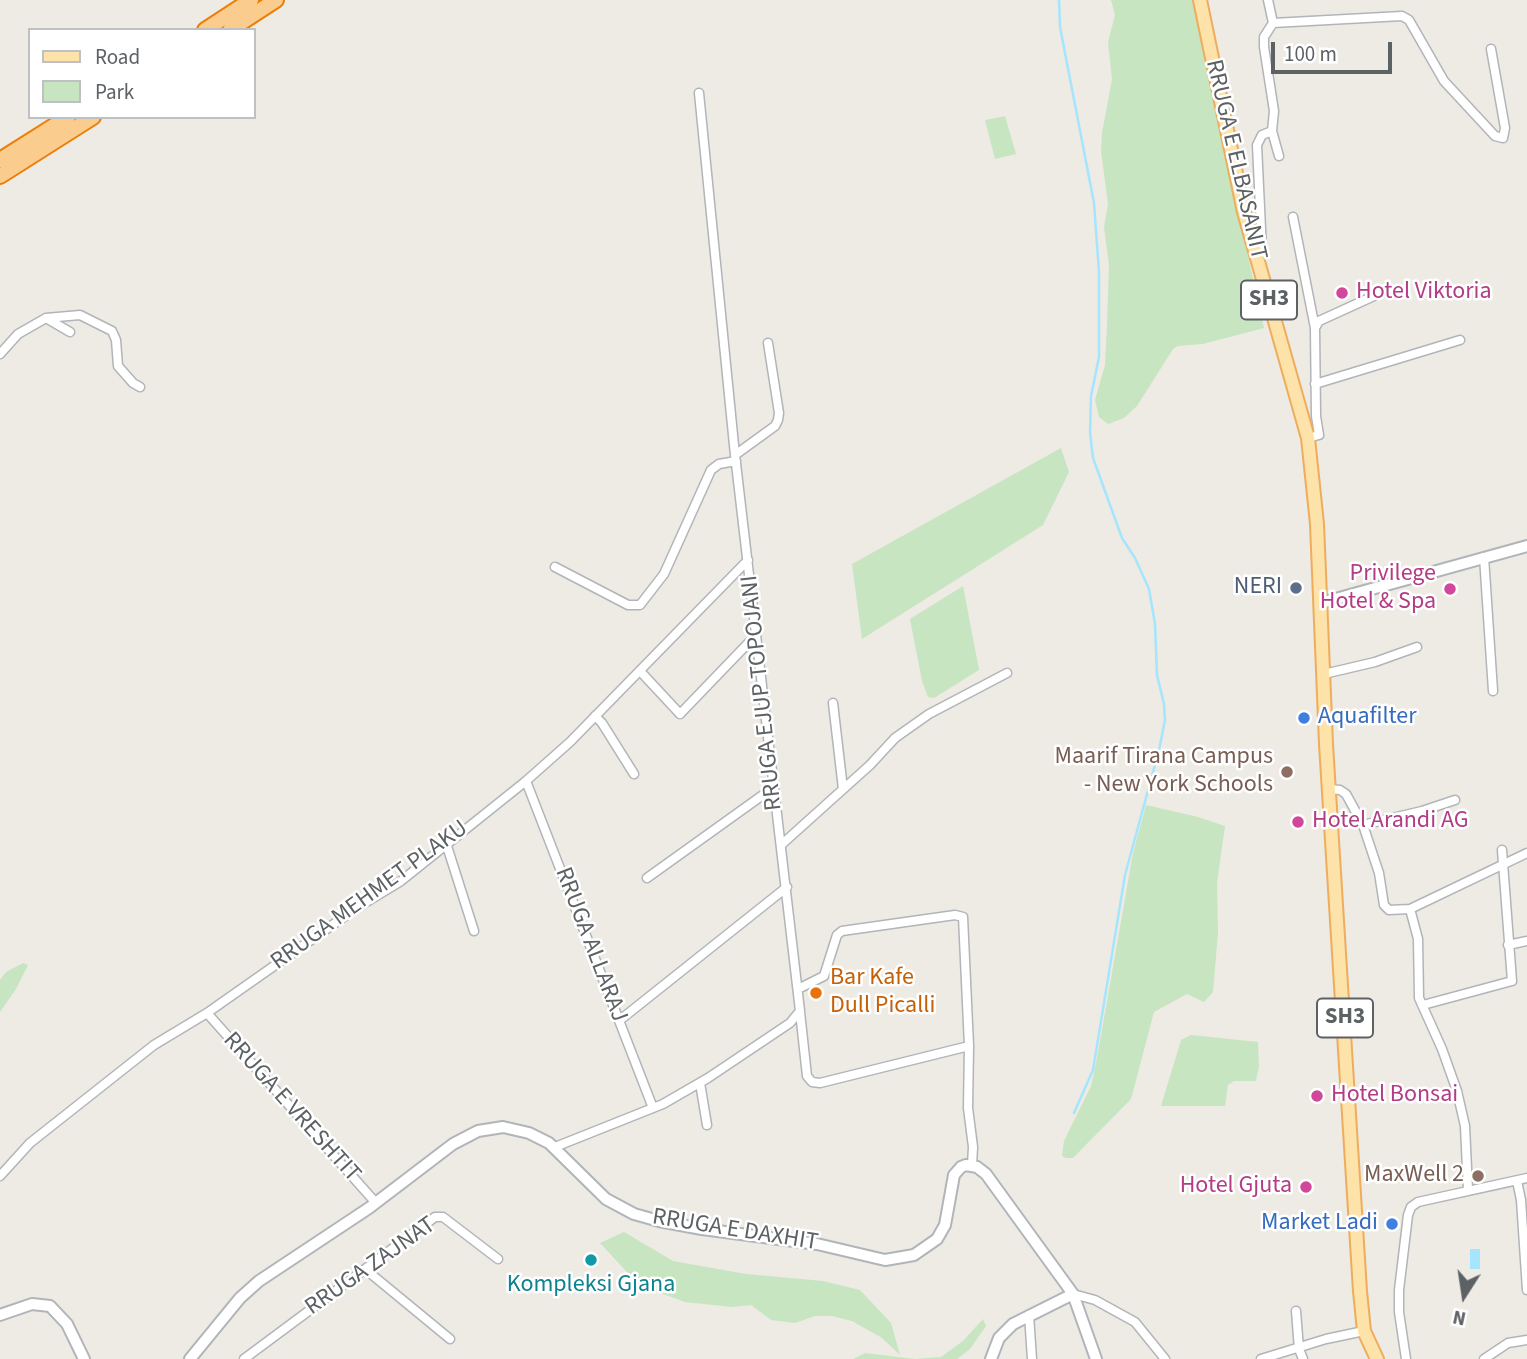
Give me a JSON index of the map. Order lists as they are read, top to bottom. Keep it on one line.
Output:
{"streets":{"main road":["RRUGA E ELBASANIT","SH3"],"street":["RRUGA EJUP TOPOJANI","RRUGA MEHMET PLAKU","RRUGA ALLARAJ","RRUGA E VRESHTIT","RRUGA E DAXHIT","RRUGA ZAJNAT"]},"crossings":[["RRUGA EJUP TOPOJANI","RRUGA MEHMET PLAKU"],["RRUGA MEHMET PLAKU","RRUGA ALLARAJ"],["RRUGA MEHMET PLAKU","RRUGA E VRESHTIT"],["RRUGA E VRESHTIT","RRUGA E DAXHIT"]],"places":["Hotel Viktoria","NERI","Privilege Hotel & Spa","Aquafilter","Maarif Tirana Campus - New York Schools","Hotel Arandi AG","Bar Kafe Dull Picalli","Hotel Bonsai","MaxWell 2","Hotel Gjuta","Market Ladi","Kompleksi Gjana"],"legend":["Road","Park"],"scale_bar":"100 m","north":"bottom"}
